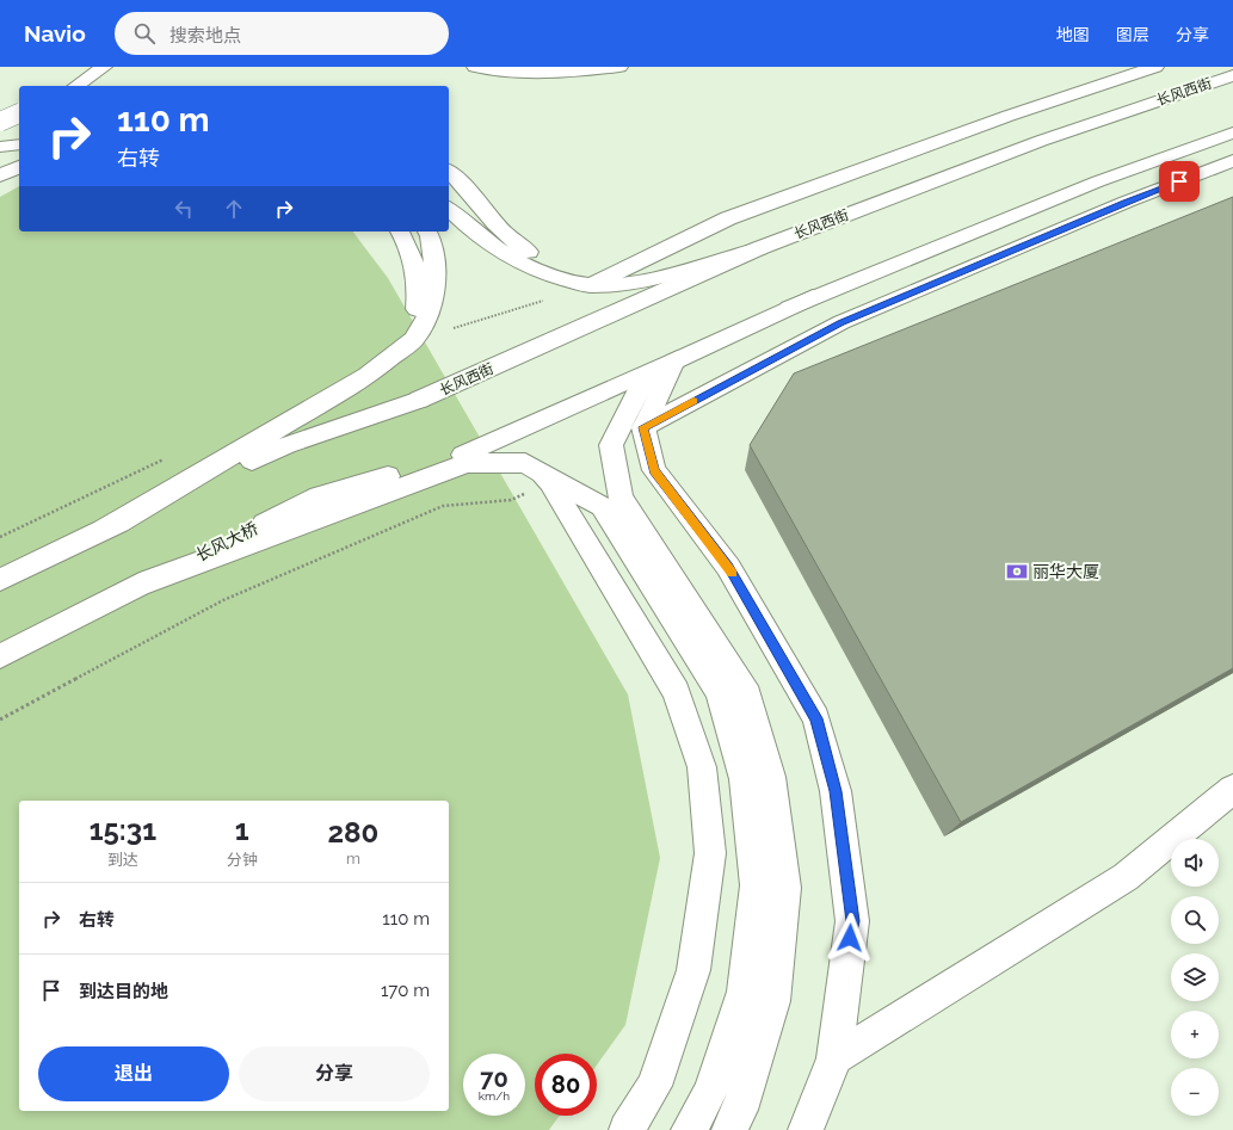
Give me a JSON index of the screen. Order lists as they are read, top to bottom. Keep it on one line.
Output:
{"streets":{"main road":["长风西街","长风大桥"]},"places":{"bank":["丽华大厦"]},"page":{"header":"Navio","search":"搜索地点","nav":["地图","图层","分享"],"turn":["110 m","右转"],"eta":["15:31","到达","1","分钟","280","m"],"map_buttons":["+","−"],"list":[{"name":"右转","value":"110 m"},{"name":"到达目的地","value":"170 m"}],"buttons":["退出","分享"],"speed":"70 km/h","limit":"80"}}
